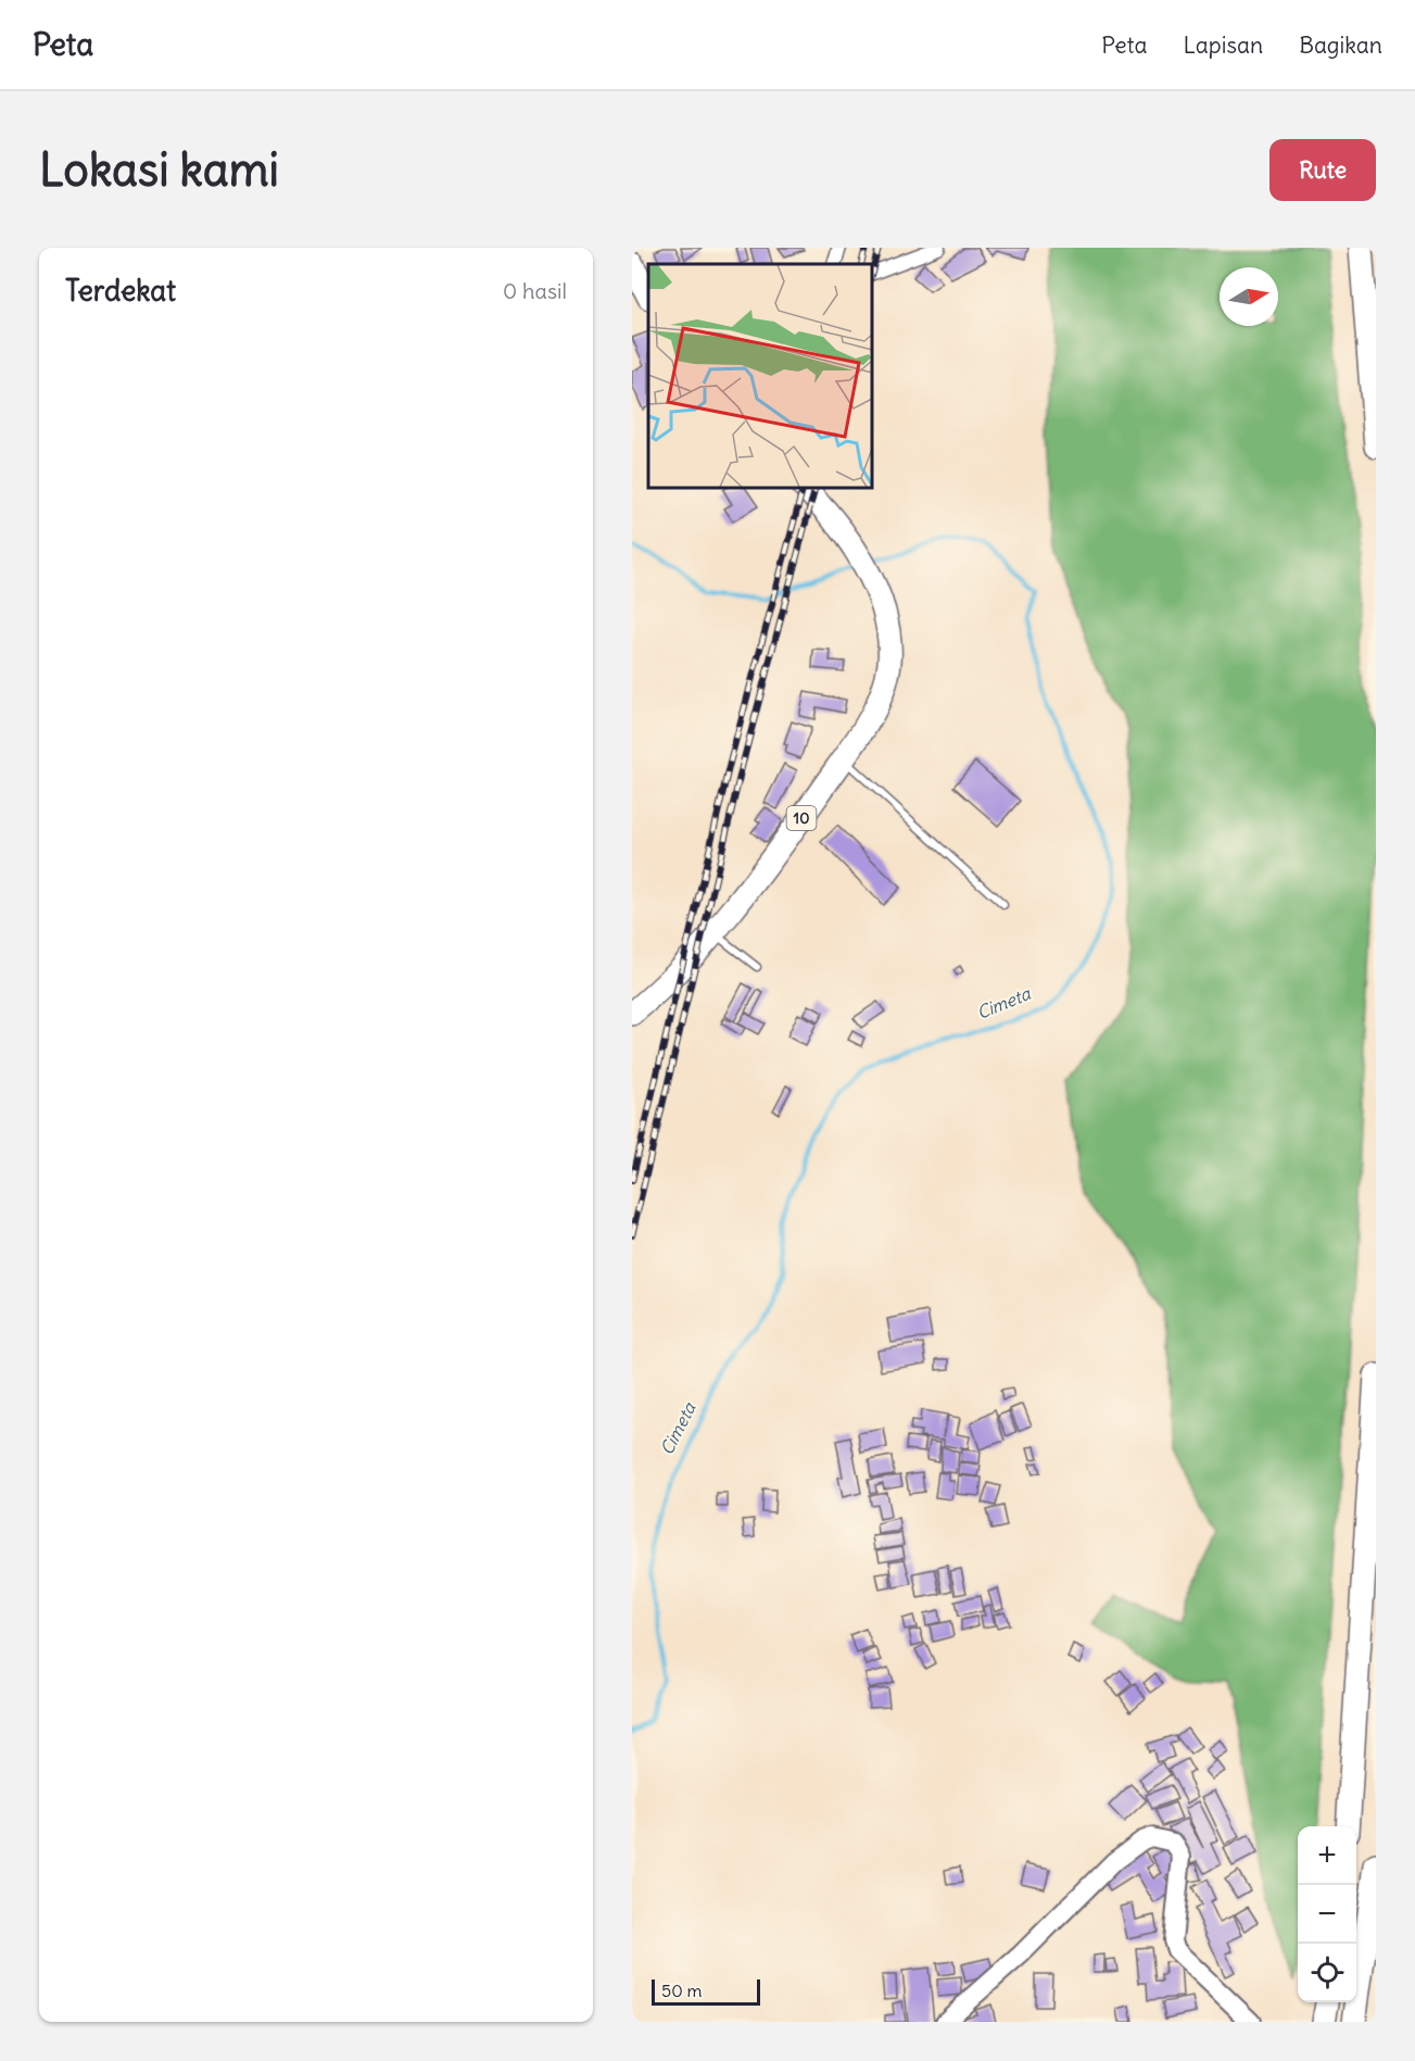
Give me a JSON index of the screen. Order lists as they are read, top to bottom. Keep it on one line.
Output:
{"streets":{"highway":["10"]},"water":["Cimeta"],"scale_bar":"50 m","north":"right","page":{"header":"Peta","nav":["Peta","Lapisan","Bagikan"],"buttons":"Rute","title":"Lokasi kami","heading":["Terdekat","0 hasil"],"map_buttons":["+","−"],"scale":"50 m"}}
